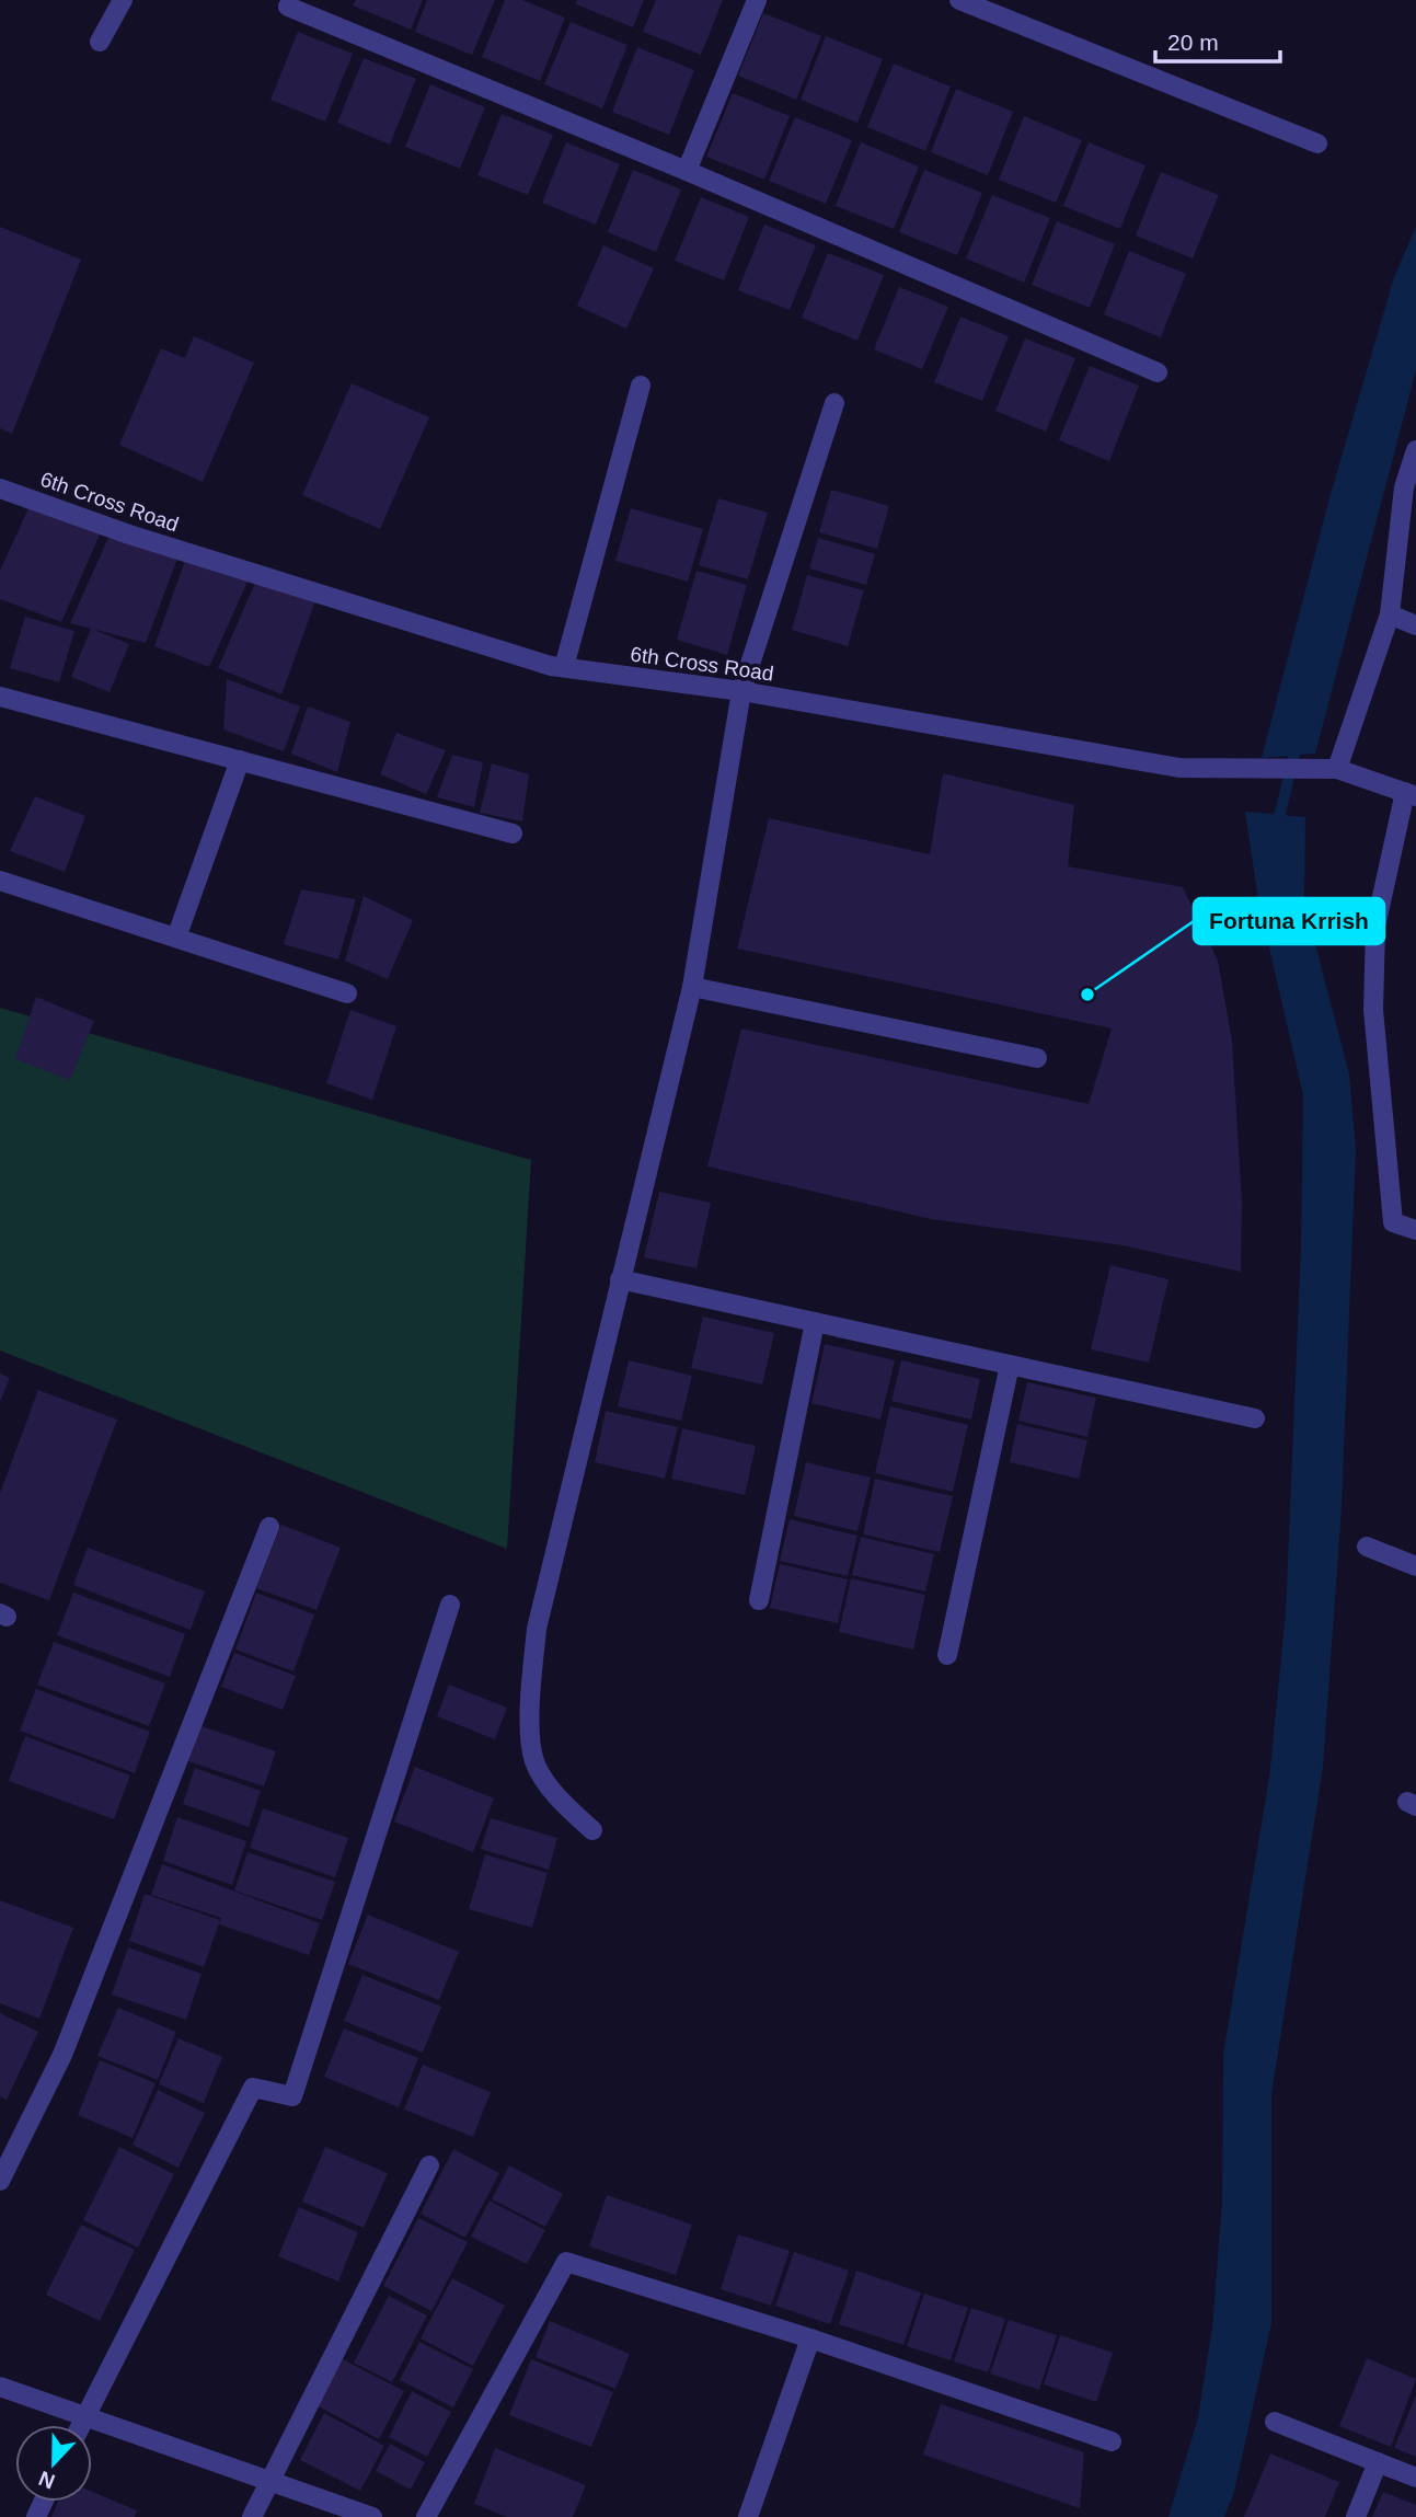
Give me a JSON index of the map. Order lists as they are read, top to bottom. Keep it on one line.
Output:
{"streets":{"street":["6th Cross Road"]},"places":["Fortuna Krrish"],"scale_bar":"20 m","north":"bottom"}
